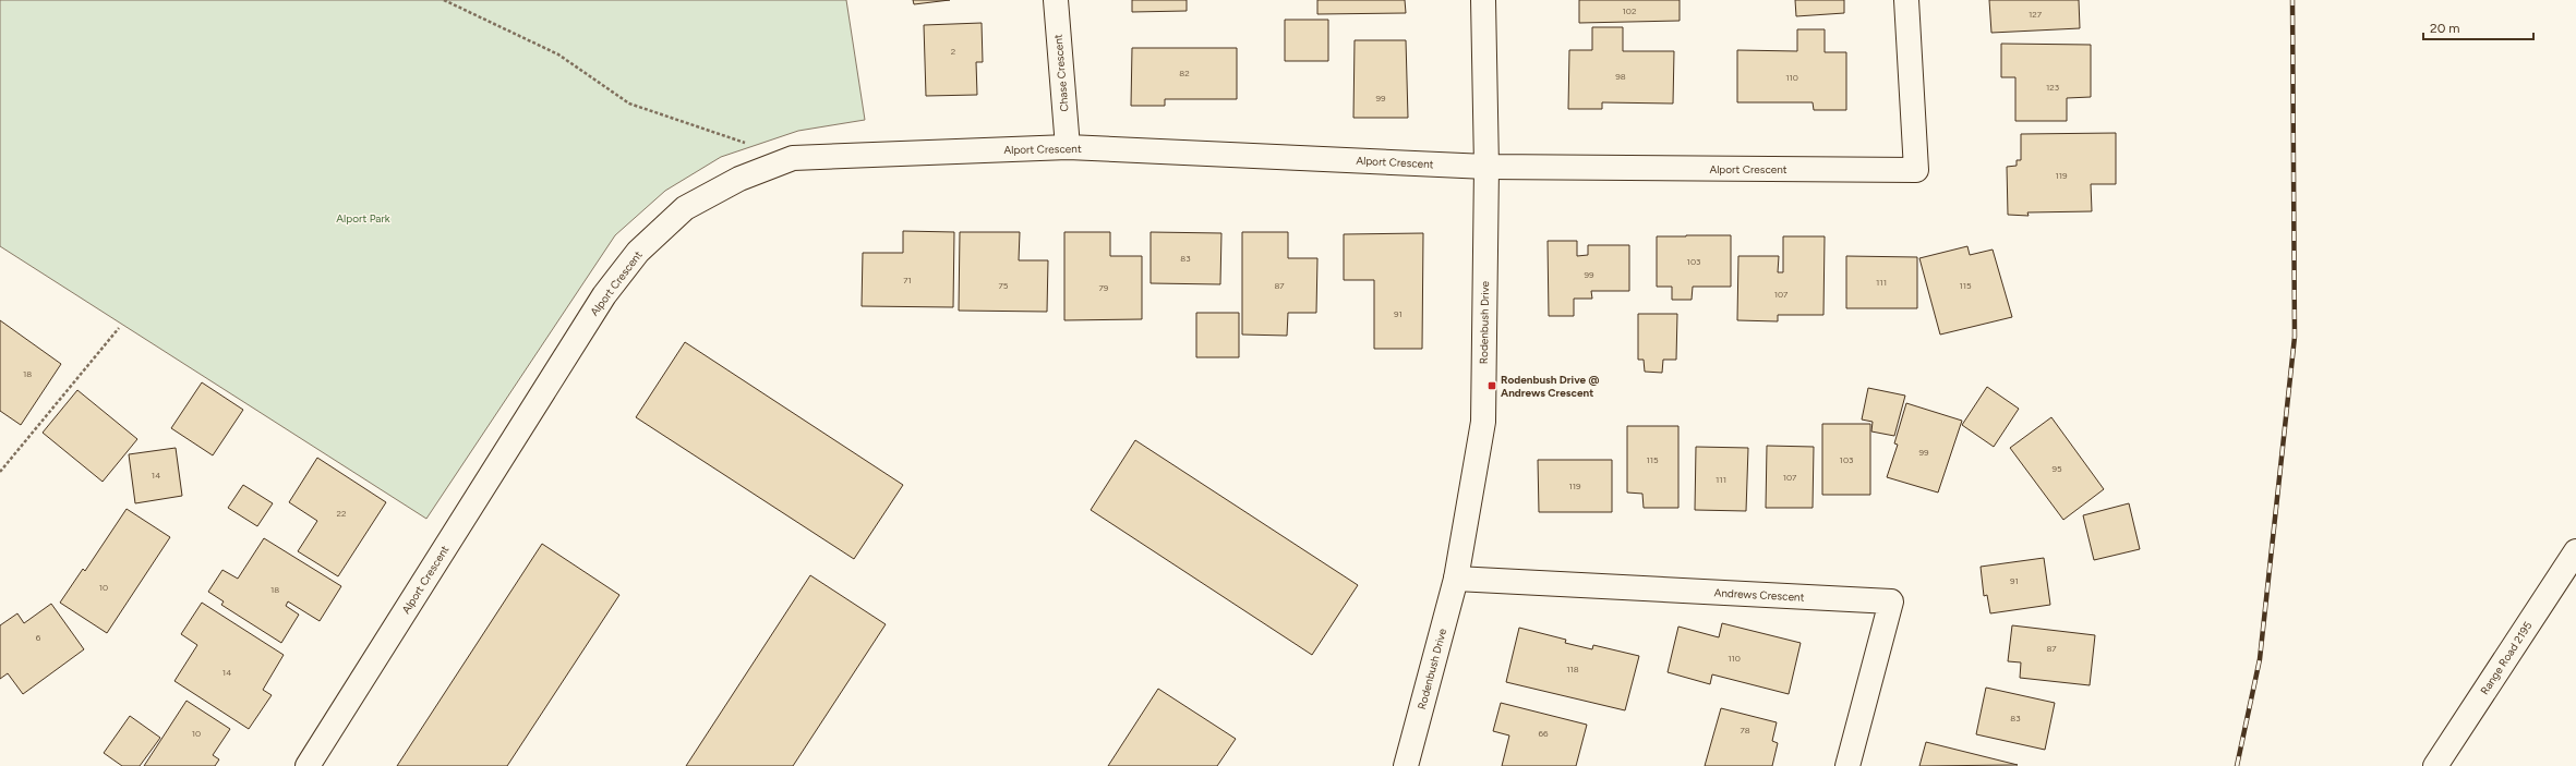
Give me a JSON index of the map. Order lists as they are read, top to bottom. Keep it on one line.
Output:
{"streets":{"street":["Chase Crescent","Alport Crescent","Rodenbush Drive","Andrews Crescent","Range Road 2195"]},"crossings":[["Chase Crescent","Alport Crescent"],["Alport Crescent","Rodenbush Drive"],["Rodenbush Drive","Andrews Crescent"]],"parks":["Alport Park"],"places":{"transit":["Rodenbush Drive @ Andrews Crescent"]},"house_numbers":["102","127","2","82","98","110","123","99","119","83","103","99","71","111","75","87","115","79","107","91","18","99","115","103","95","14","107","111","119","22","91","10","18","6","87","110","118","14","83","78","10","66"],"scale_bar":"20 m"}
